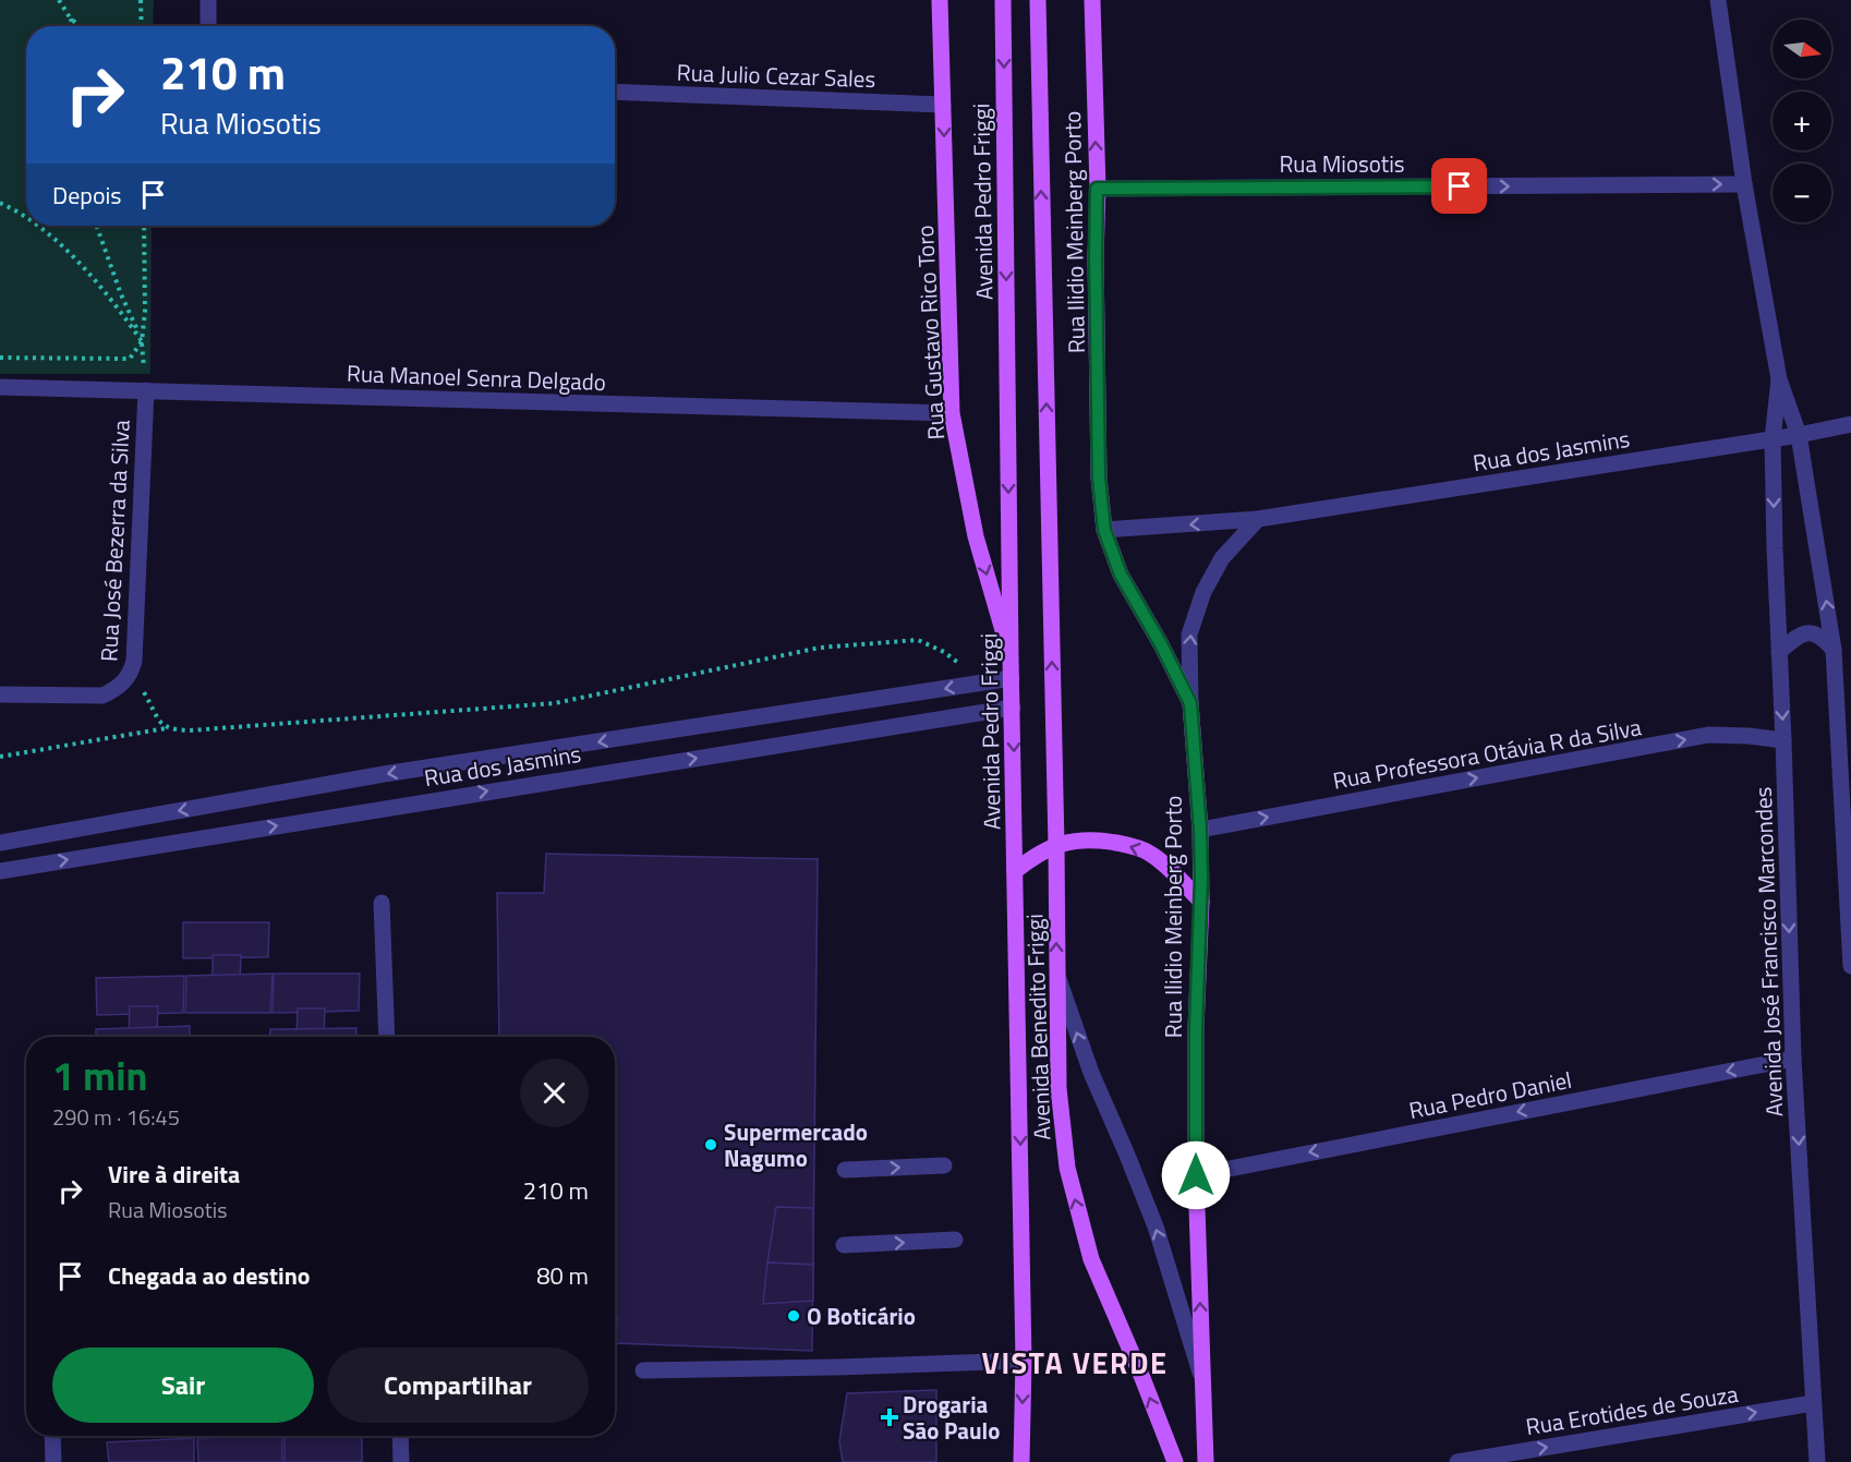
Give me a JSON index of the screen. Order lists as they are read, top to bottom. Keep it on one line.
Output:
{"streets":{"main road":["Avenida Pedro Friggi","Rua Ilidio Meinberg Porto","Rua Gustavo Rico Toro","Avenida Benedito Friggi"],"street":["Rua Julio Cezar Sales","Rua Miosotis","Rua Manoel Senra Delgado","Rua dos Jasmins","Rua José Bezerra da Silva","Rua Professora Otávia R da Silva","Avenida José Francisco Marcondes","Rua Pedro Daniel","Rua Erotides de Souza"]},"crossings":[["Rua Julio Cezar Sales","Rua Gustavo Rico Toro"],["Rua Miosotis","Rua Ilidio Meinberg Porto"],["Avenida Pedro Friggi","Rua Gustavo Rico Toro"],["Avenida Pedro Friggi","Rua dos Jasmins"],["Rua Ilidio Meinberg Porto","Rua dos Jasmins"],["Rua Ilidio Meinberg Porto","Rua Professora Otávia R da Silva"],["Rua Ilidio Meinberg Porto","Rua Pedro Daniel"],["Rua Gustavo Rico Toro","Rua Manoel Senra Delgado"],["Rua Manoel Senra Delgado","Rua José Bezerra da Silva"],["Rua dos Jasmins","Avenida José Francisco Marcondes"],["Rua Professora Otávia R da Silva","Avenida José Francisco Marcondes"],["Avenida José Francisco Marcondes","Rua Pedro Daniel"],["Avenida José Francisco Marcondes","Rua Erotides de Souza"]],"one_way":["Rua Miosotis","Rua Professora Otávia R da Silva","Avenida Benedito Friggi","Rua Pedro Daniel","Rua Erotides de Souza"],"districts":["VISTA VERDE"],"places":{"other":["Supermercado Nagumo","O Boticário"],"health":["Drogaria São Paulo"]},"north":"right","page":{"map_buttons":["+","−"],"turn":["210 m","Rua Miosotis"],"then":"Depois","heading":["1 min","290 m · 16:45"],"list":[{"name":"Vire à direita","note":"Rua Miosotis","value":"210 m"},{"name":"Chegada ao destino","value":"80 m"}],"buttons":["Sair","Compartilhar"]}}
